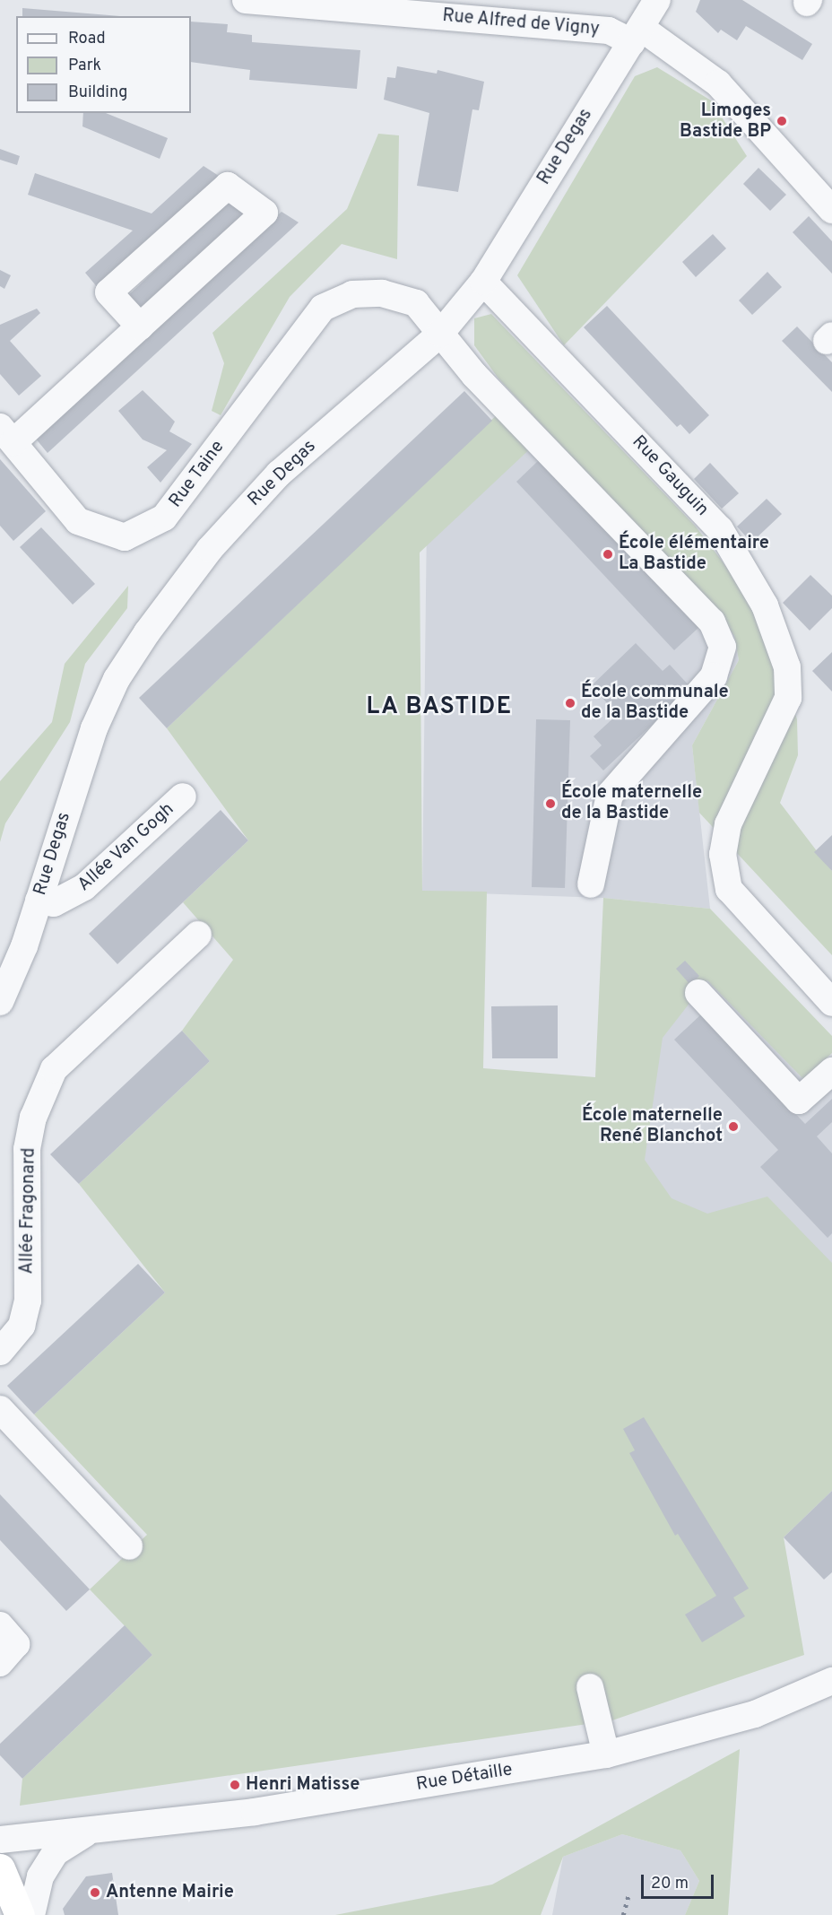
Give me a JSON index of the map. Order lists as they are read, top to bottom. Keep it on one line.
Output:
{"streets":{"street":["Rue Alfred de Vigny","Rue Degas","Rue Taine","Rue Gauguin","Allée Van Gogh","Allée Fragonard","Rue Détaille"]},"crossings":[["Rue Alfred de Vigny","Rue Degas"],["Rue Degas","Rue Taine"],["Rue Degas","Rue Gauguin"],["Rue Degas","Allée Van Gogh"]],"districts":["LA BASTIDE"],"places":["Limoges Bastide BP","École élémentaire La Bastide","École communale de la Bastide","École maternelle de la Bastide","École maternelle René Blanchot","Henri Matisse","Antenne Mairie"],"legend":["Road","Park","Building"],"scale_bar":"20 m"}
